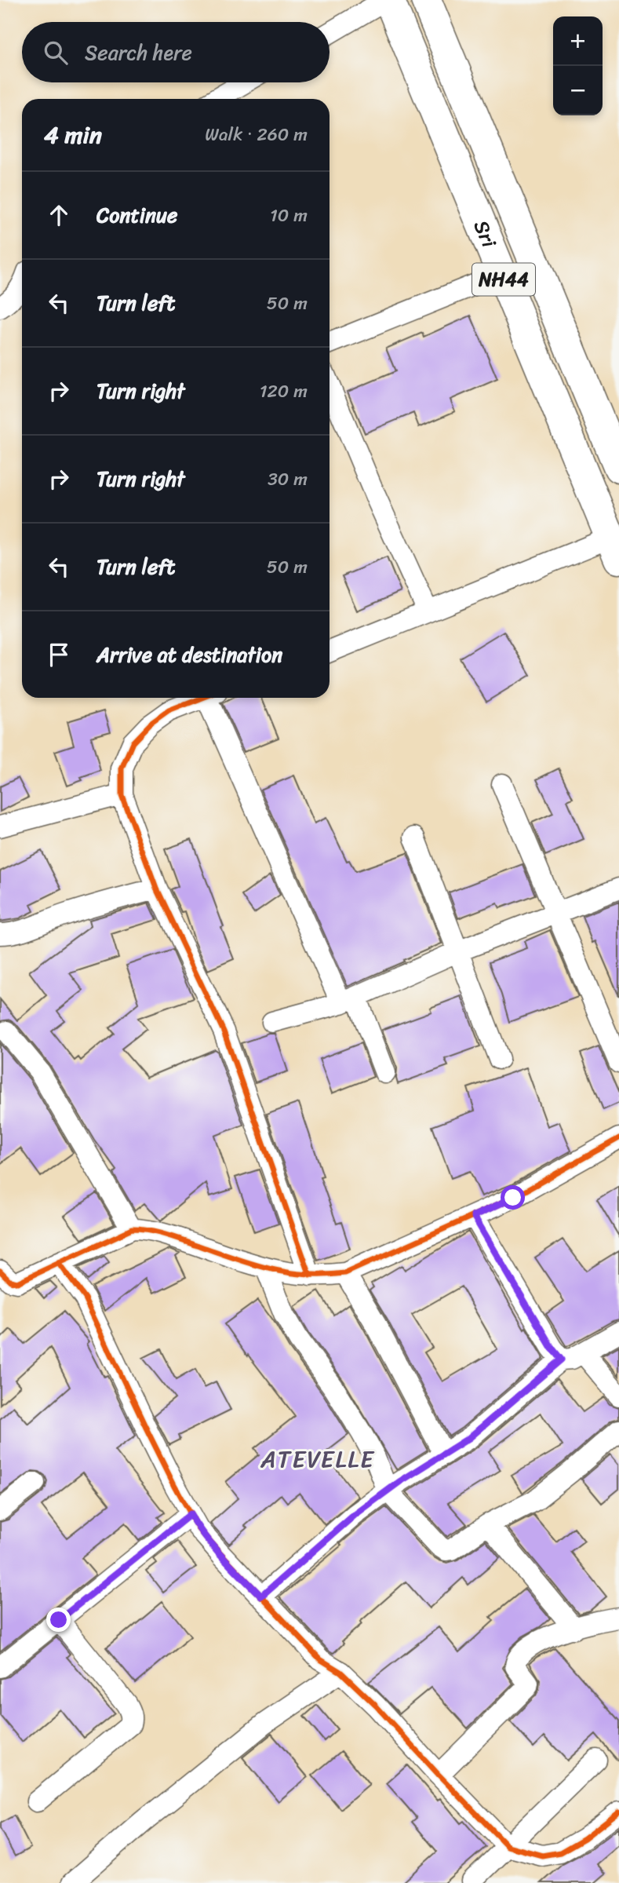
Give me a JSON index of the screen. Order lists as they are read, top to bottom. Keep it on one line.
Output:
{"streets":{"highway":["Sri","NH44"]},"districts":["ATEVELLE"],"page":{"map_buttons":["+","−"],"search":"Search here","heading":["4 min","Walk · 260 m"],"list":[["Continue","10 m"],["Turn left","50 m"],["Turn right","120 m"],["Turn right","30 m"],["Turn left","50 m"],"Arrive at destination"]}}
